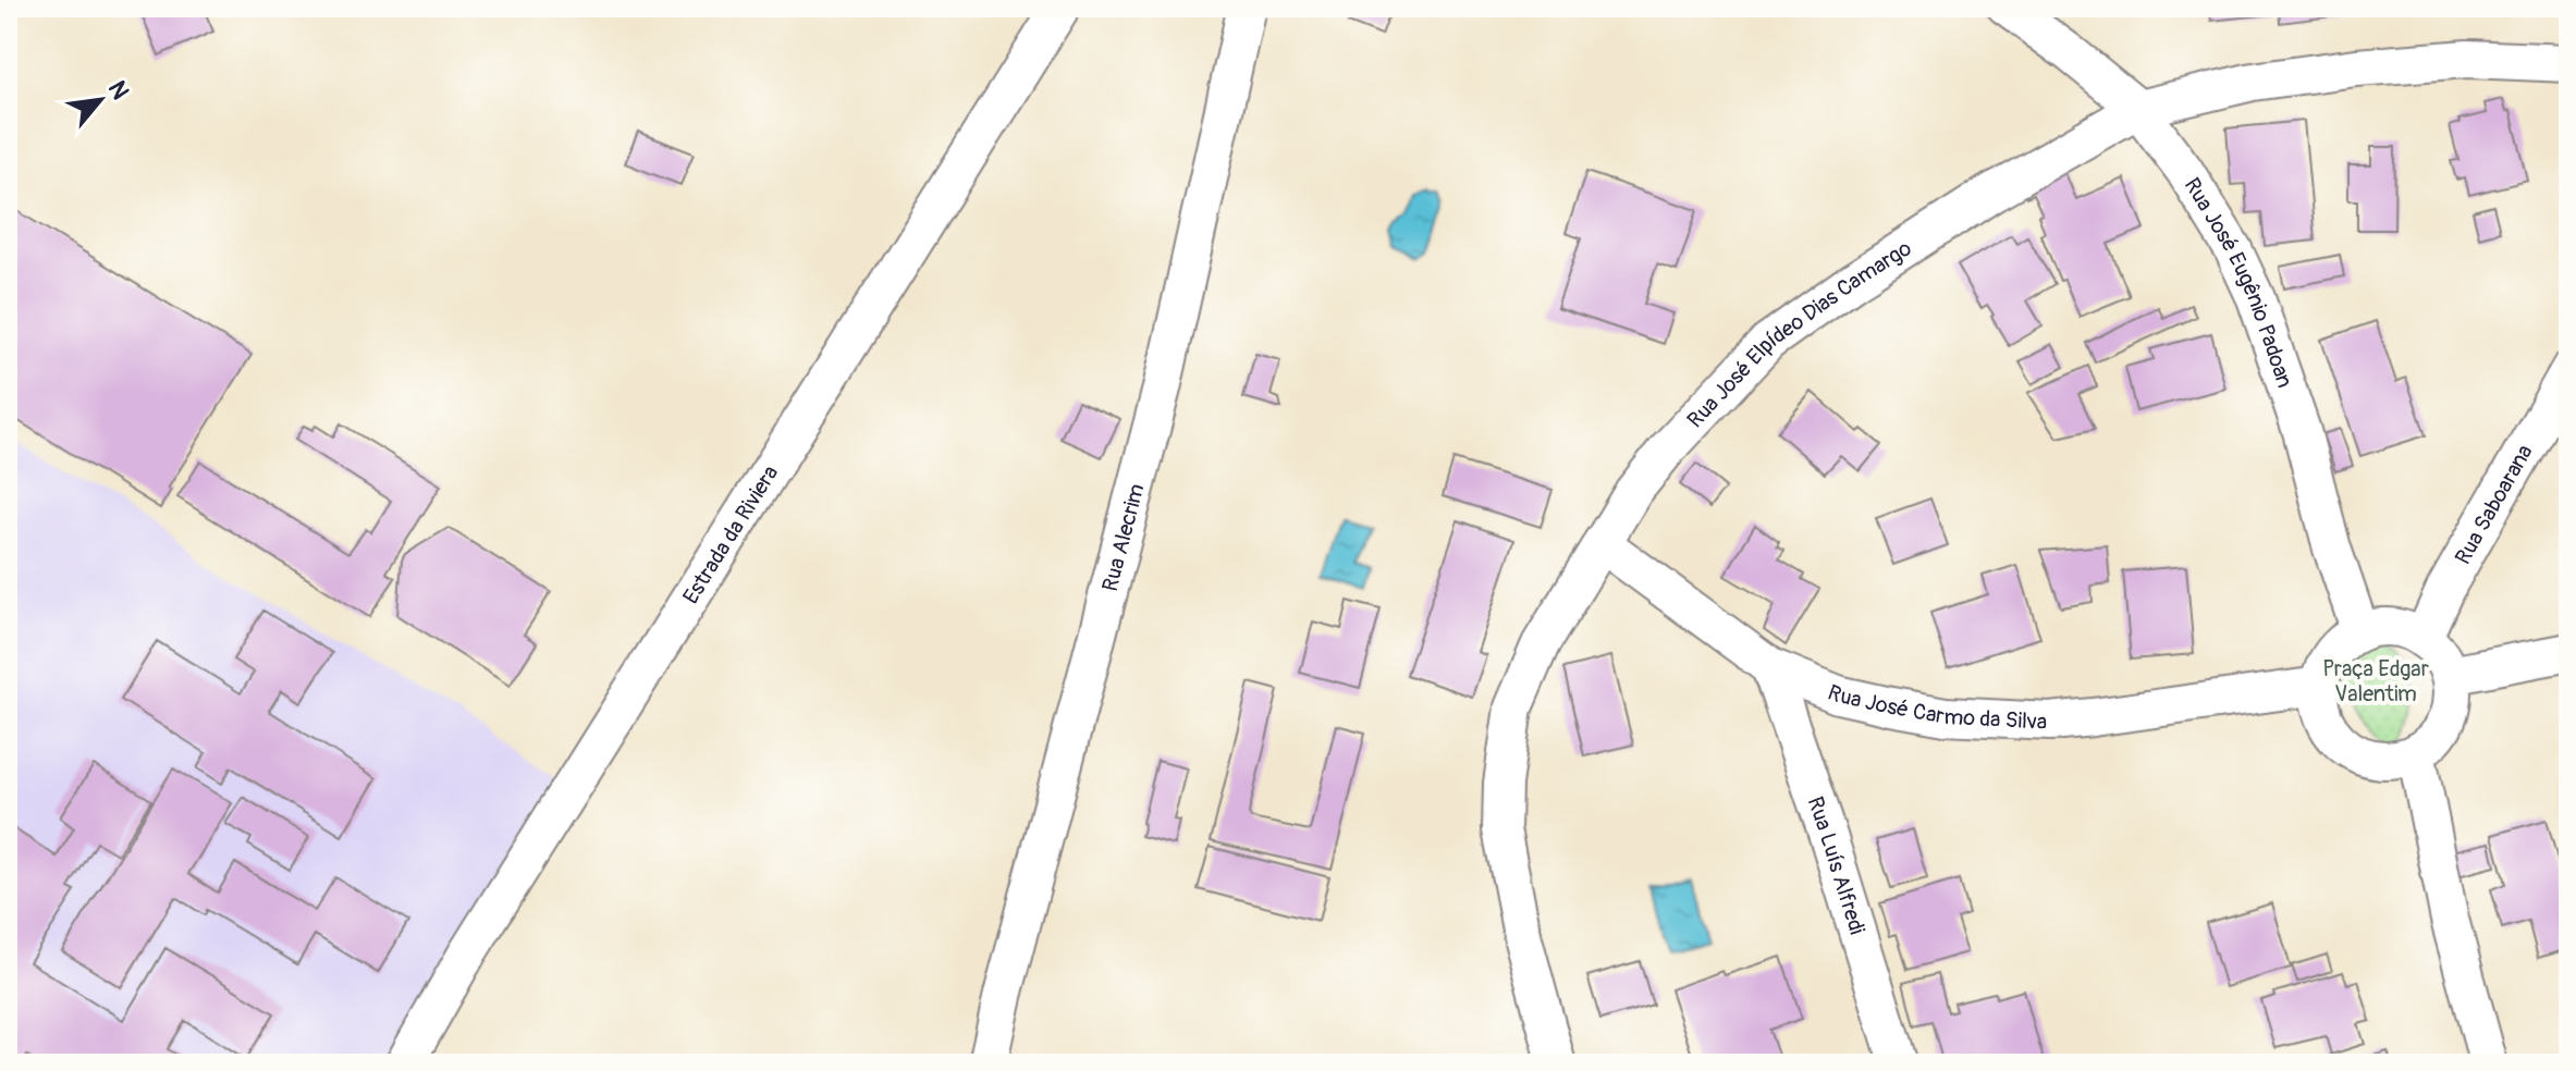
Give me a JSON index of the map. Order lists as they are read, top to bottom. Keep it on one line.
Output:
{"streets":{"street":["Rua José Eugênio Padoan","Rua José Elpídeo Dias Camargo","Rua Saboarana","Estrada da Riviera","Rua Alecrim","Rua José Carmo da Silva","Rua Luís Alfredi"]},"crossings":[["Rua José Eugênio Padoan","Rua José Elpídeo Dias Camargo"],["Rua José Eugênio Padoan","Rua Saboarana"],["Rua José Eugênio Padoan","Rua José Carmo da Silva"],["Rua José Elpídeo Dias Camargo","Rua José Carmo da Silva"],["Rua Saboarana","Rua José Carmo da Silva"],["Rua José Carmo da Silva","Rua Luís Alfredi"]],"parks":["Praça Edgar Valentim"],"north":"top right"}
